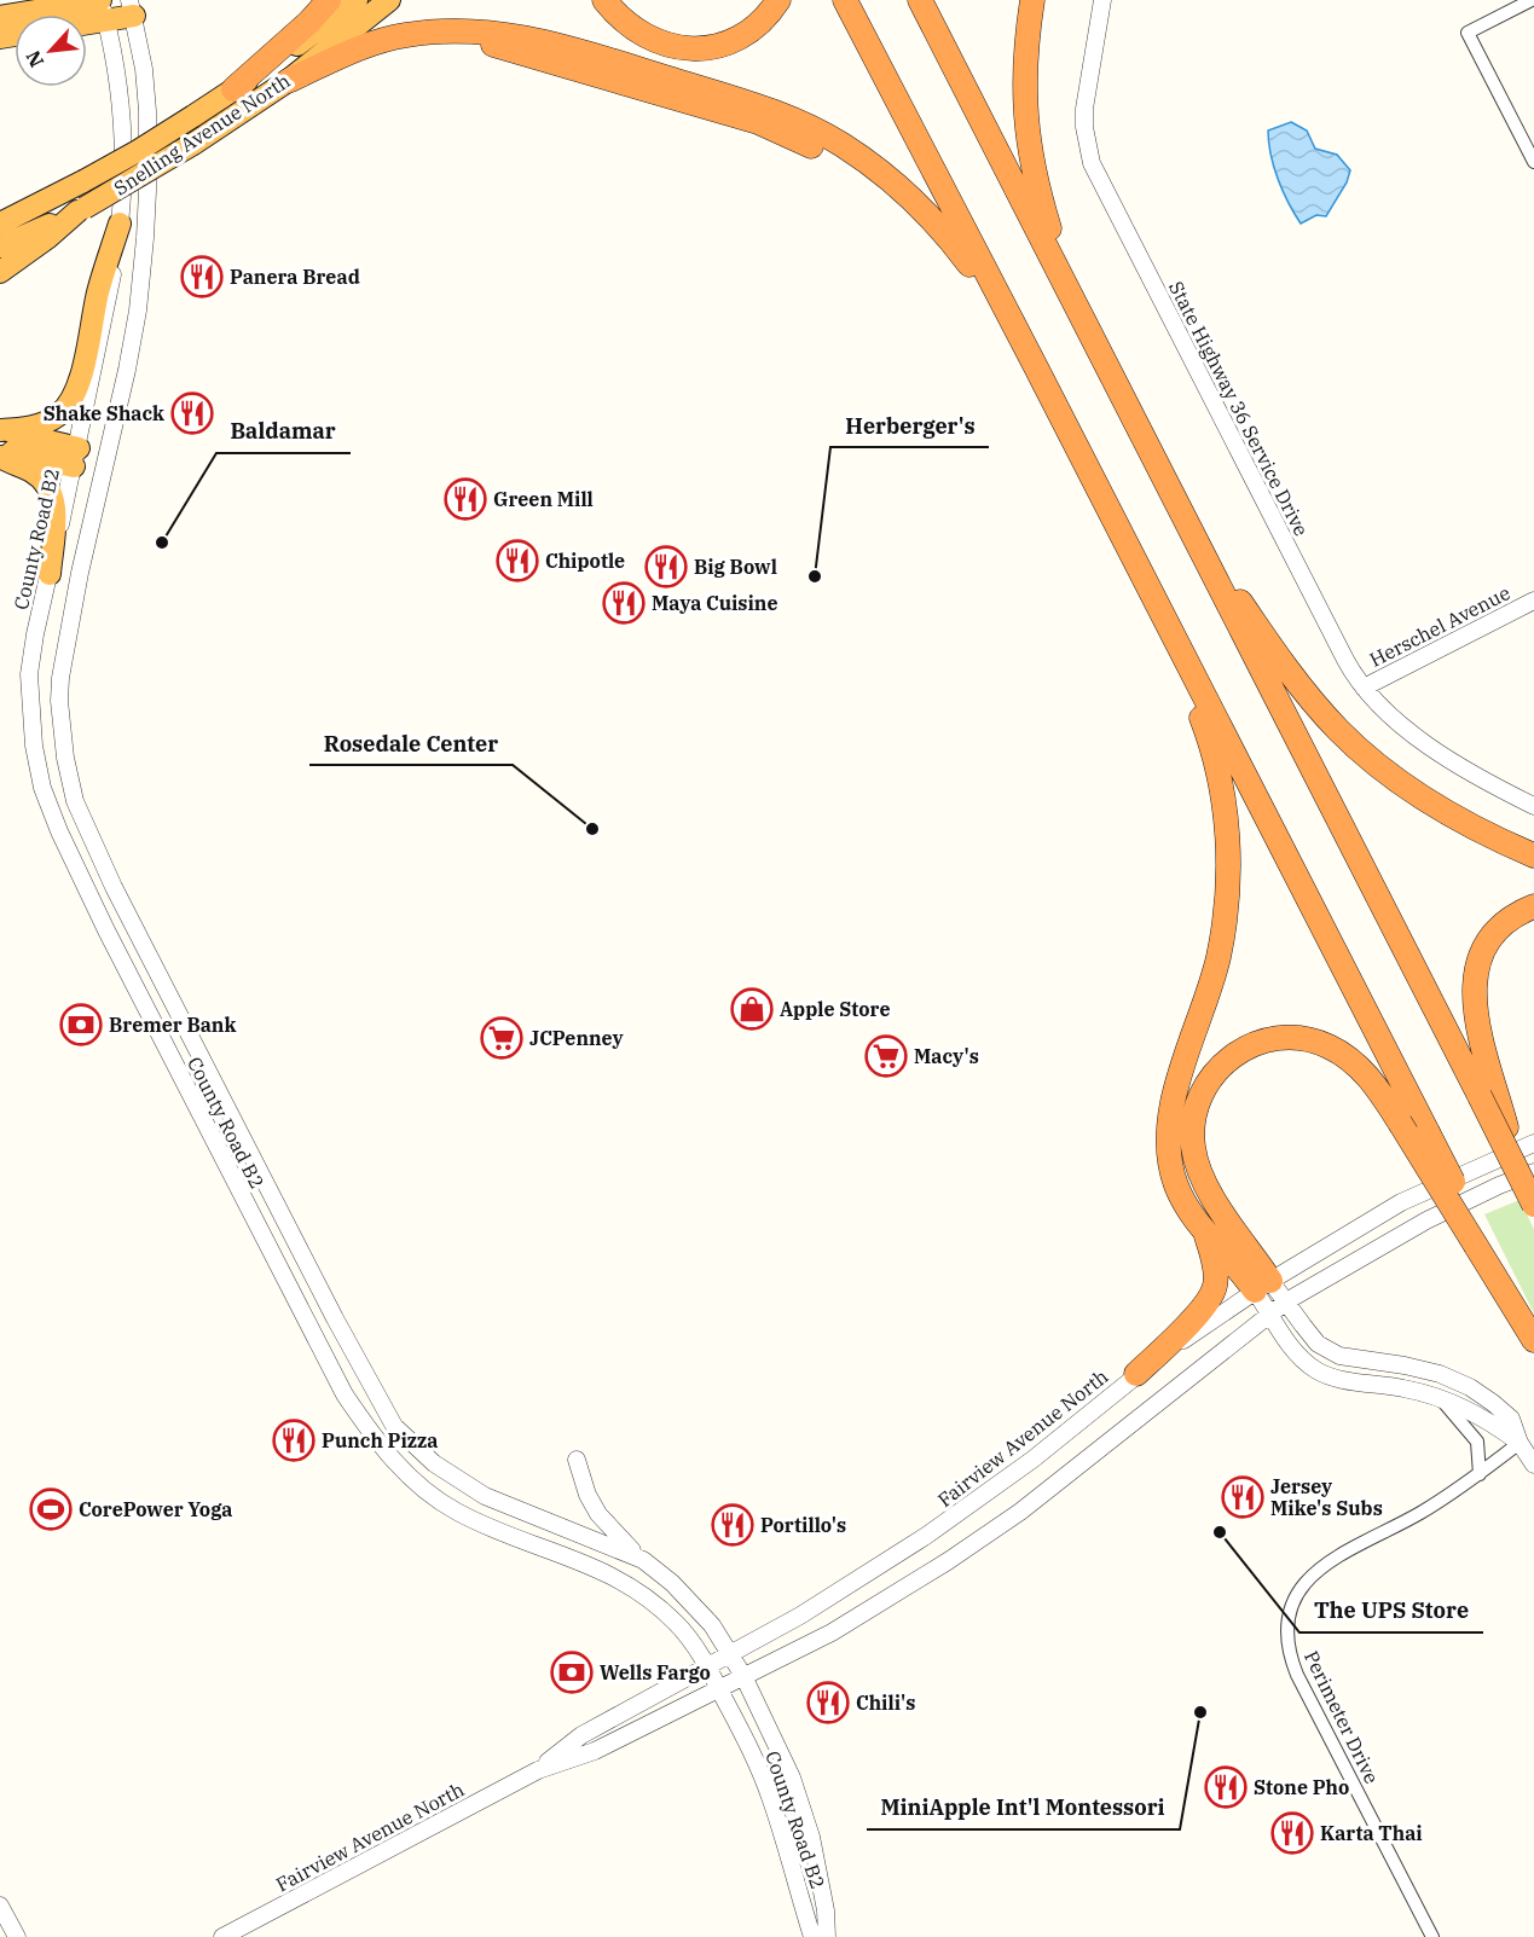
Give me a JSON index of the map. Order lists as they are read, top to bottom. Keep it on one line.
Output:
{"streets":{"highway":["Snelling Avenue North"],"street":["State Highway 36 Service Drive","County Road B2","Herschel Avenue","Fairview Avenue North","Perimeter Drive"]},"crossings":[["State Highway 36 Service Drive","Herschel Avenue"],["County Road B2","Fairview Avenue North"]],"places":{"restaurant":["Panera Bread","Shake Shack","Green Mill","Chipotle","Big Bowl","Maya Cuisine","Punch Pizza","Jersey Mike's Subs","Portillo's","Chili's","Stone Pho","Karta Thai"],"other":["Baldamar","Herberger's","Rosedale Center","The UPS Store","MiniApple Int'l Montessori"],"shop":["Apple Store"],"bank":["Bremer Bank","Wells Fargo"],"supermarket":["JCPenney","Macy's"],"sports":["CorePower Yoga"]},"north":"bottom left"}
